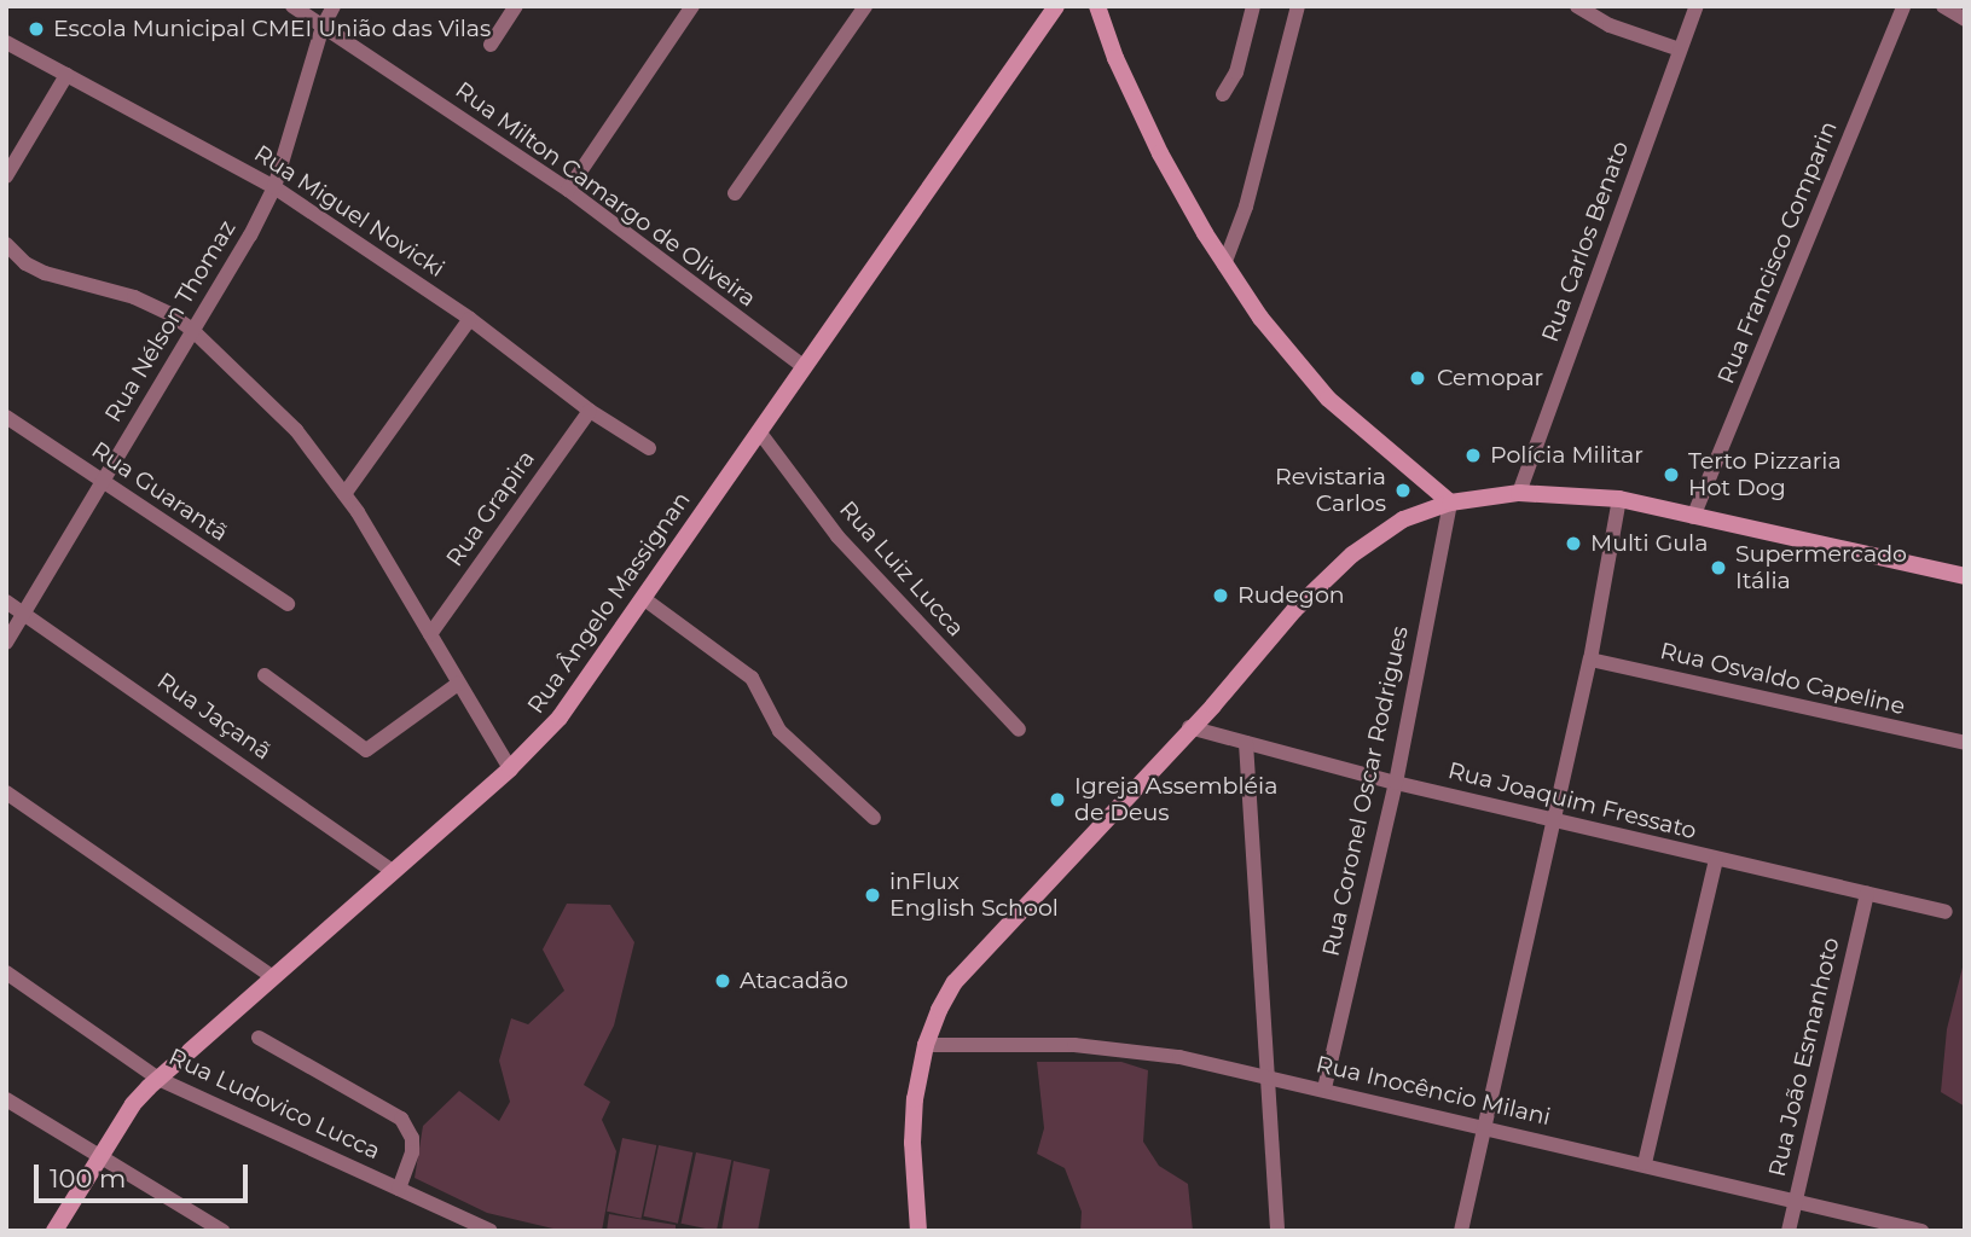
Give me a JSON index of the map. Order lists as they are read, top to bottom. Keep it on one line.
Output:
{"streets":{"street":["Rua Milton Camargo de Oliveira","Rua Miguel Novicki","Rua Carlos Benato","Rua Francisco Comparin","Rua Nélson Thomaz","Rua Guarantã","Rua Grapira","Rua Luiz Lucca","Rua Ângelo Massignan","Rua Osvaldo Capeline","Rua Jaçanã","Rua Coronel Oscar Rodrigues","Rua Joaquim Fressato","Rua João Esmanhoto","Rua Inocêncio Milani","Rua Ludovico Lucca"]},"crossings":[["Rua Milton Camargo de Oliveira","Rua Nélson Thomaz"],["Rua Milton Camargo de Oliveira","Rua Ângelo Massignan"],["Rua Miguel Novicki","Rua Nélson Thomaz"],["Rua Miguel Novicki","Rua Grapira"],["Rua Nélson Thomaz","Rua Guarantã"],["Rua Nélson Thomaz","Rua Jaçanã"],["Rua Luiz Lucca","Rua Ângelo Massignan"],["Rua Ângelo Massignan","Rua Jaçanã"],["Rua Ângelo Massignan","Rua Ludovico Lucca"],["Rua Coronel Oscar Rodrigues","Rua Joaquim Fressato"],["Rua Coronel Oscar Rodrigues","Rua Inocêncio Milani"],["Rua Joaquim Fressato","Rua João Esmanhoto"],["Rua João Esmanhoto","Rua Inocêncio Milani"]],"places":["Escola Municipal CMEI União das Vilas","Cemopar","Polícia Militar","Terto Pizzaria Hot Dog","Revistaria Carlos","Multi Gula","Supermercado Itália","Rudegon","Igreja Assembléia de Deus","inFlux English School","Atacadão"],"scale_bar":"100 m"}
